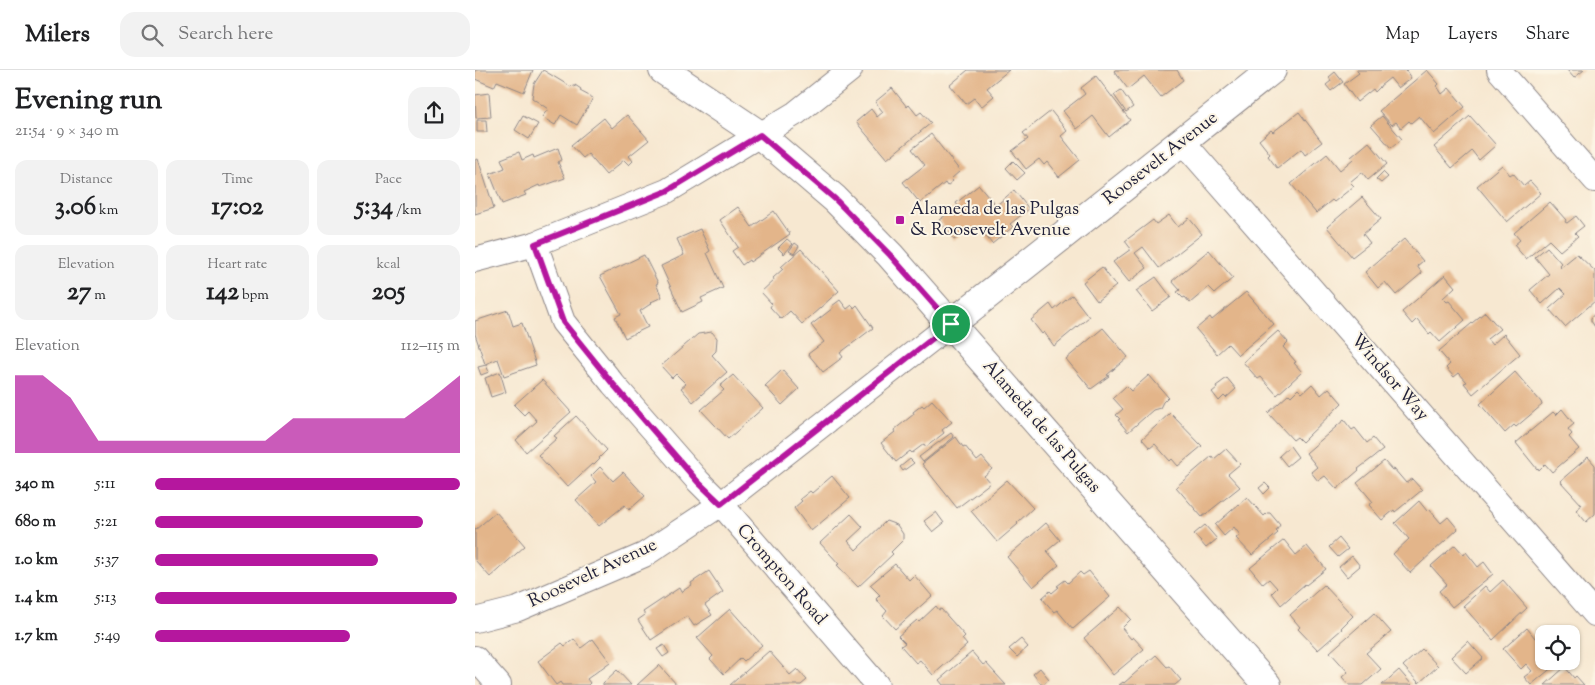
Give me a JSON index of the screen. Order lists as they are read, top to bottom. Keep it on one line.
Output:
{"streets":{"main road":["Roosevelt Avenue","Alameda de las Pulgas"],"street":["Windsor Way","Crompton Road"]},"crossings":[["Roosevelt Avenue","Windsor Way"],["Roosevelt Avenue","Alameda de las Pulgas"],["Roosevelt Avenue","Crompton Road"]],"places":{"transit":["Alameda de las Pulgas & Roosevelt Avenue"]},"page":{"header":"Milers","search":"Search here","nav":["Map","Layers","Share"],"heading":["Evening run","21:54 · 9 × 340 m"],"stats":[["Distance","3.06 km"],["Time","17:02"],["Pace","5:34 /km"],["Elevation","27 m"],["Heart rate","142 bpm"],["kcal","205"]],"chart":["Elevation","112–115 m"],"list":[{"name":"340 m","note":"5:11"},{"name":"680 m","note":"5:21"},{"name":"1.0 km","note":"5:37"},{"name":"1.4 km","note":"5:13"},{"name":"1.7 km","note":"5:49"}]}}
